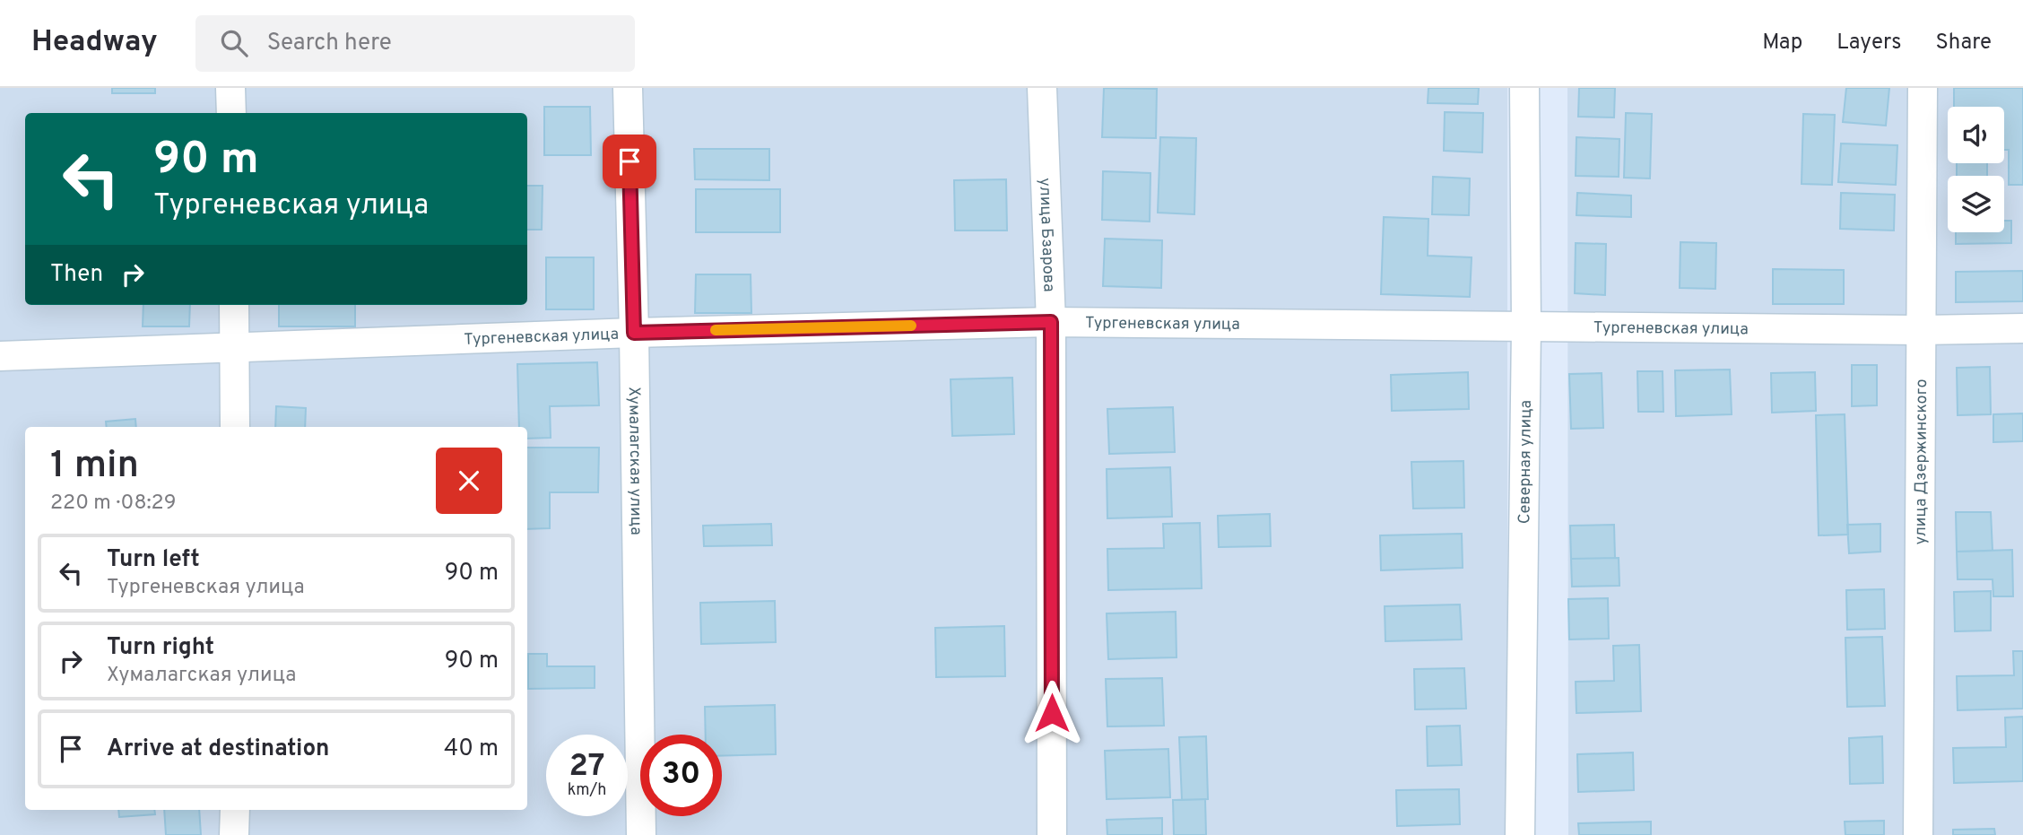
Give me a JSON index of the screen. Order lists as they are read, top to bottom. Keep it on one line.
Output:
{"streets":{"street":["улица Бзарова","Тургеневская улица","Хумалагская улица","улица Дзержинского","Северная улица"]},"crossings":[["улица Бзарова","Тургеневская улица"],["Тургеневская улица","Хумалагская улица"],["Тургеневская улица","улица Дзержинского"],["Тургеневская улица","Северная улица"]],"page":{"header":"Headway","search":"Search here","nav":["Map","Layers","Share"],"turn":["90 m","Тургеневская улица"],"then":"Then","heading":["1 min","220 m · 08:29"],"list":[{"name":"Turn left","note":"Тургеневская улица","value":"90 m"},{"name":"Turn right","note":"Хумалагская улица","value":"90 m"},{"name":"Arrive at destination","value":"40 m"}],"speed":"27 km/h","limit":"30"}}
